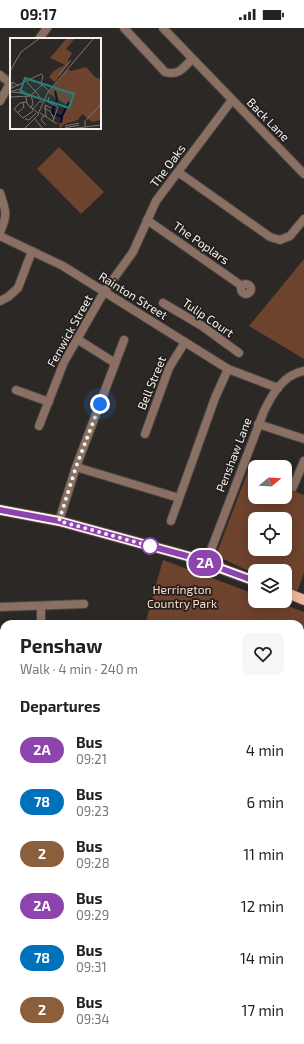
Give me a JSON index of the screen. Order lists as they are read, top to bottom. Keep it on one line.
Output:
{"streets":{"street":["Back Lane","The Oaks","The Poplars","Rainton Street","Tulip Court","Fenwick Street","Bell Street","Penshaw Lane"]},"crossings":[["Back Lane","The Oaks"],["The Oaks","The Poplars"],["The Oaks","Fenwick Street"],["Rainton Street","Fenwick Street"],["Rainton Street","Bell Street"],["Rainton Street","Penshaw Lane"]],"parks":["Herrington Country Park"],"lines":["bus line 2A"],"north":"right","page":{"status":"09:17","on_map":"2A","heading":[["Penshaw","Walk · 4 min · 240 m"],"Departures"],"list":[{"mark":"2A","name":"Bus","note":"09:21","value":"4 min"},{"mark":"78","name":"Bus","note":"09:23","value":"6 min"},{"mark":"2","name":"Bus","note":"09:28","value":"11 min"},{"mark":"2A","name":"Bus","note":"09:29","value":"12 min"},{"mark":"78","name":"Bus","note":"09:31","value":"14 min"},{"mark":"2","name":"Bus","note":"09:34","value":"17 min"}]}}
